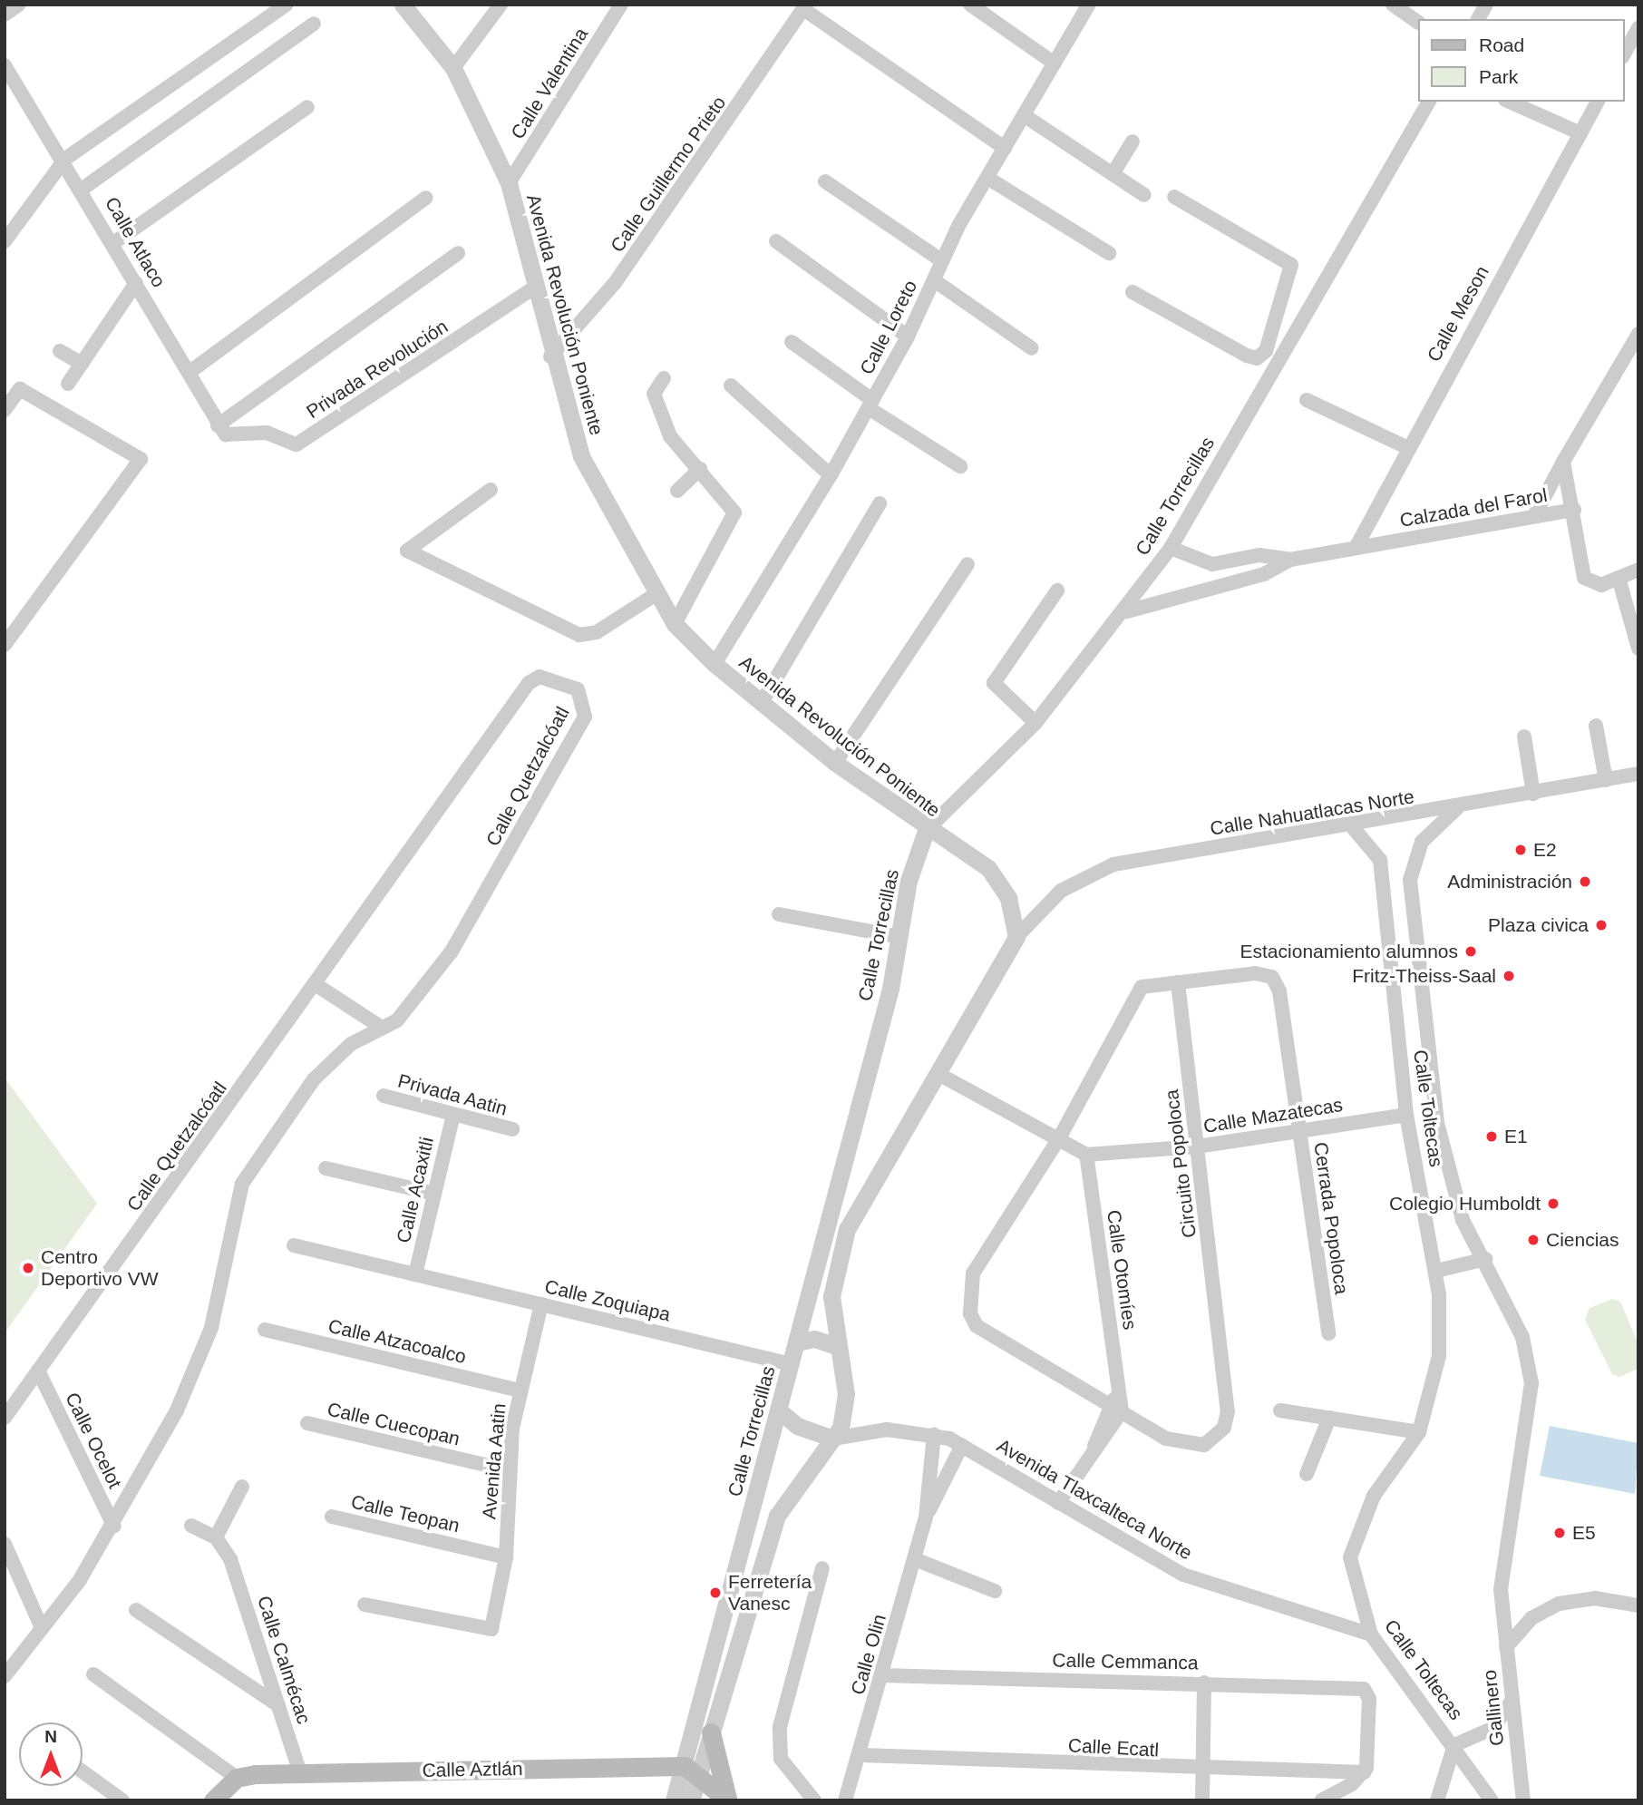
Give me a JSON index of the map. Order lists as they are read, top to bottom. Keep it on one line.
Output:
{"streets":{"main road":["Calle Aztlán"],"street":["Calle Valentina","Calle Guillermo Prieto","Calle Atlaco","Calle Meson","Avenida Revolución Poniente","Calle Loreto","Privada Revolución","Calle Torrecillas","Calzada del Farol","Calle Quetzalcóatl","Calle Nahuatlacas Norte","Privada Aatin","Calle Toltecas","Calle Mazatecas","Circuito Popoloca","Calle Acaxitli","Cerrada Popoloca","Calle Otomíes","Calle Zoquiapa","Calle Atzacoalco","Calle Cuecopan","Calle Ocelot","Avenida Aatin","Avenida Tlaxcalteca Norte","Calle Teopan","Calle Olin","Calle Calmécac","Calle Cemmanca","Gallinero","Calle Ecatl"]},"crossings":[["Calle Valentina","Avenida Revolución Poniente"],["Calle Guillermo Prieto","Avenida Revolución Poniente"],["Calle Atlaco","Privada Revolución"],["Calle Meson","Calzada del Farol"],["Avenida Revolución Poniente","Calle Loreto"],["Avenida Revolución Poniente","Privada Revolución"],["Avenida Revolución Poniente","Calle Torrecillas"],["Avenida Revolución Poniente","Calle Nahuatlacas Norte"],["Calle Torrecillas","Calzada del Farol"],["Calle Torrecillas","Calle Nahuatlacas Norte"],["Calle Torrecillas","Calle Zoquiapa"],["Calle Torrecillas","Avenida Tlaxcalteca Norte"],["Calle Torrecillas","Calle Aztlán"],["Calle Quetzalcóatl","Calle Ocelot"],["Calle Nahuatlacas Norte","Calle Toltecas"],["Privada Aatin","Calle Acaxitli"],["Calle Toltecas","Calle Mazatecas"],["Calle Toltecas","Avenida Tlaxcalteca Norte"],["Calle Toltecas","Gallinero"],["Calle Mazatecas","Circuito Popoloca"],["Calle Mazatecas","Cerrada Popoloca"],["Calle Mazatecas","Calle Otomíes"],["Circuito Popoloca","Cerrada Popoloca"],["Circuito Popoloca","Calle Otomíes"],["Calle Acaxitli","Calle Zoquiapa"],["Calle Zoquiapa","Avenida Aatin"],["Calle Atzacoalco","Avenida Aatin"],["Calle Cuecopan","Avenida Aatin"],["Avenida Aatin","Calle Teopan"],["Avenida Tlaxcalteca Norte","Calle Olin"],["Calle Olin","Calle Cemmanca"],["Calle Olin","Calle Ecatl"],["Calle Calmécac","Calle Aztlán"],["Calle Cemmanca","Calle Ecatl"]],"places":["E2","Administración","Plaza civica","Estacionamiento alumnos","Fritz-Theiss-Saal","E1","Colegio Humboldt","Ciencias","Centro Deportivo VW","E5","Ferretería Vanesc"],"legend":["Road","Park"],"north":"top"}
